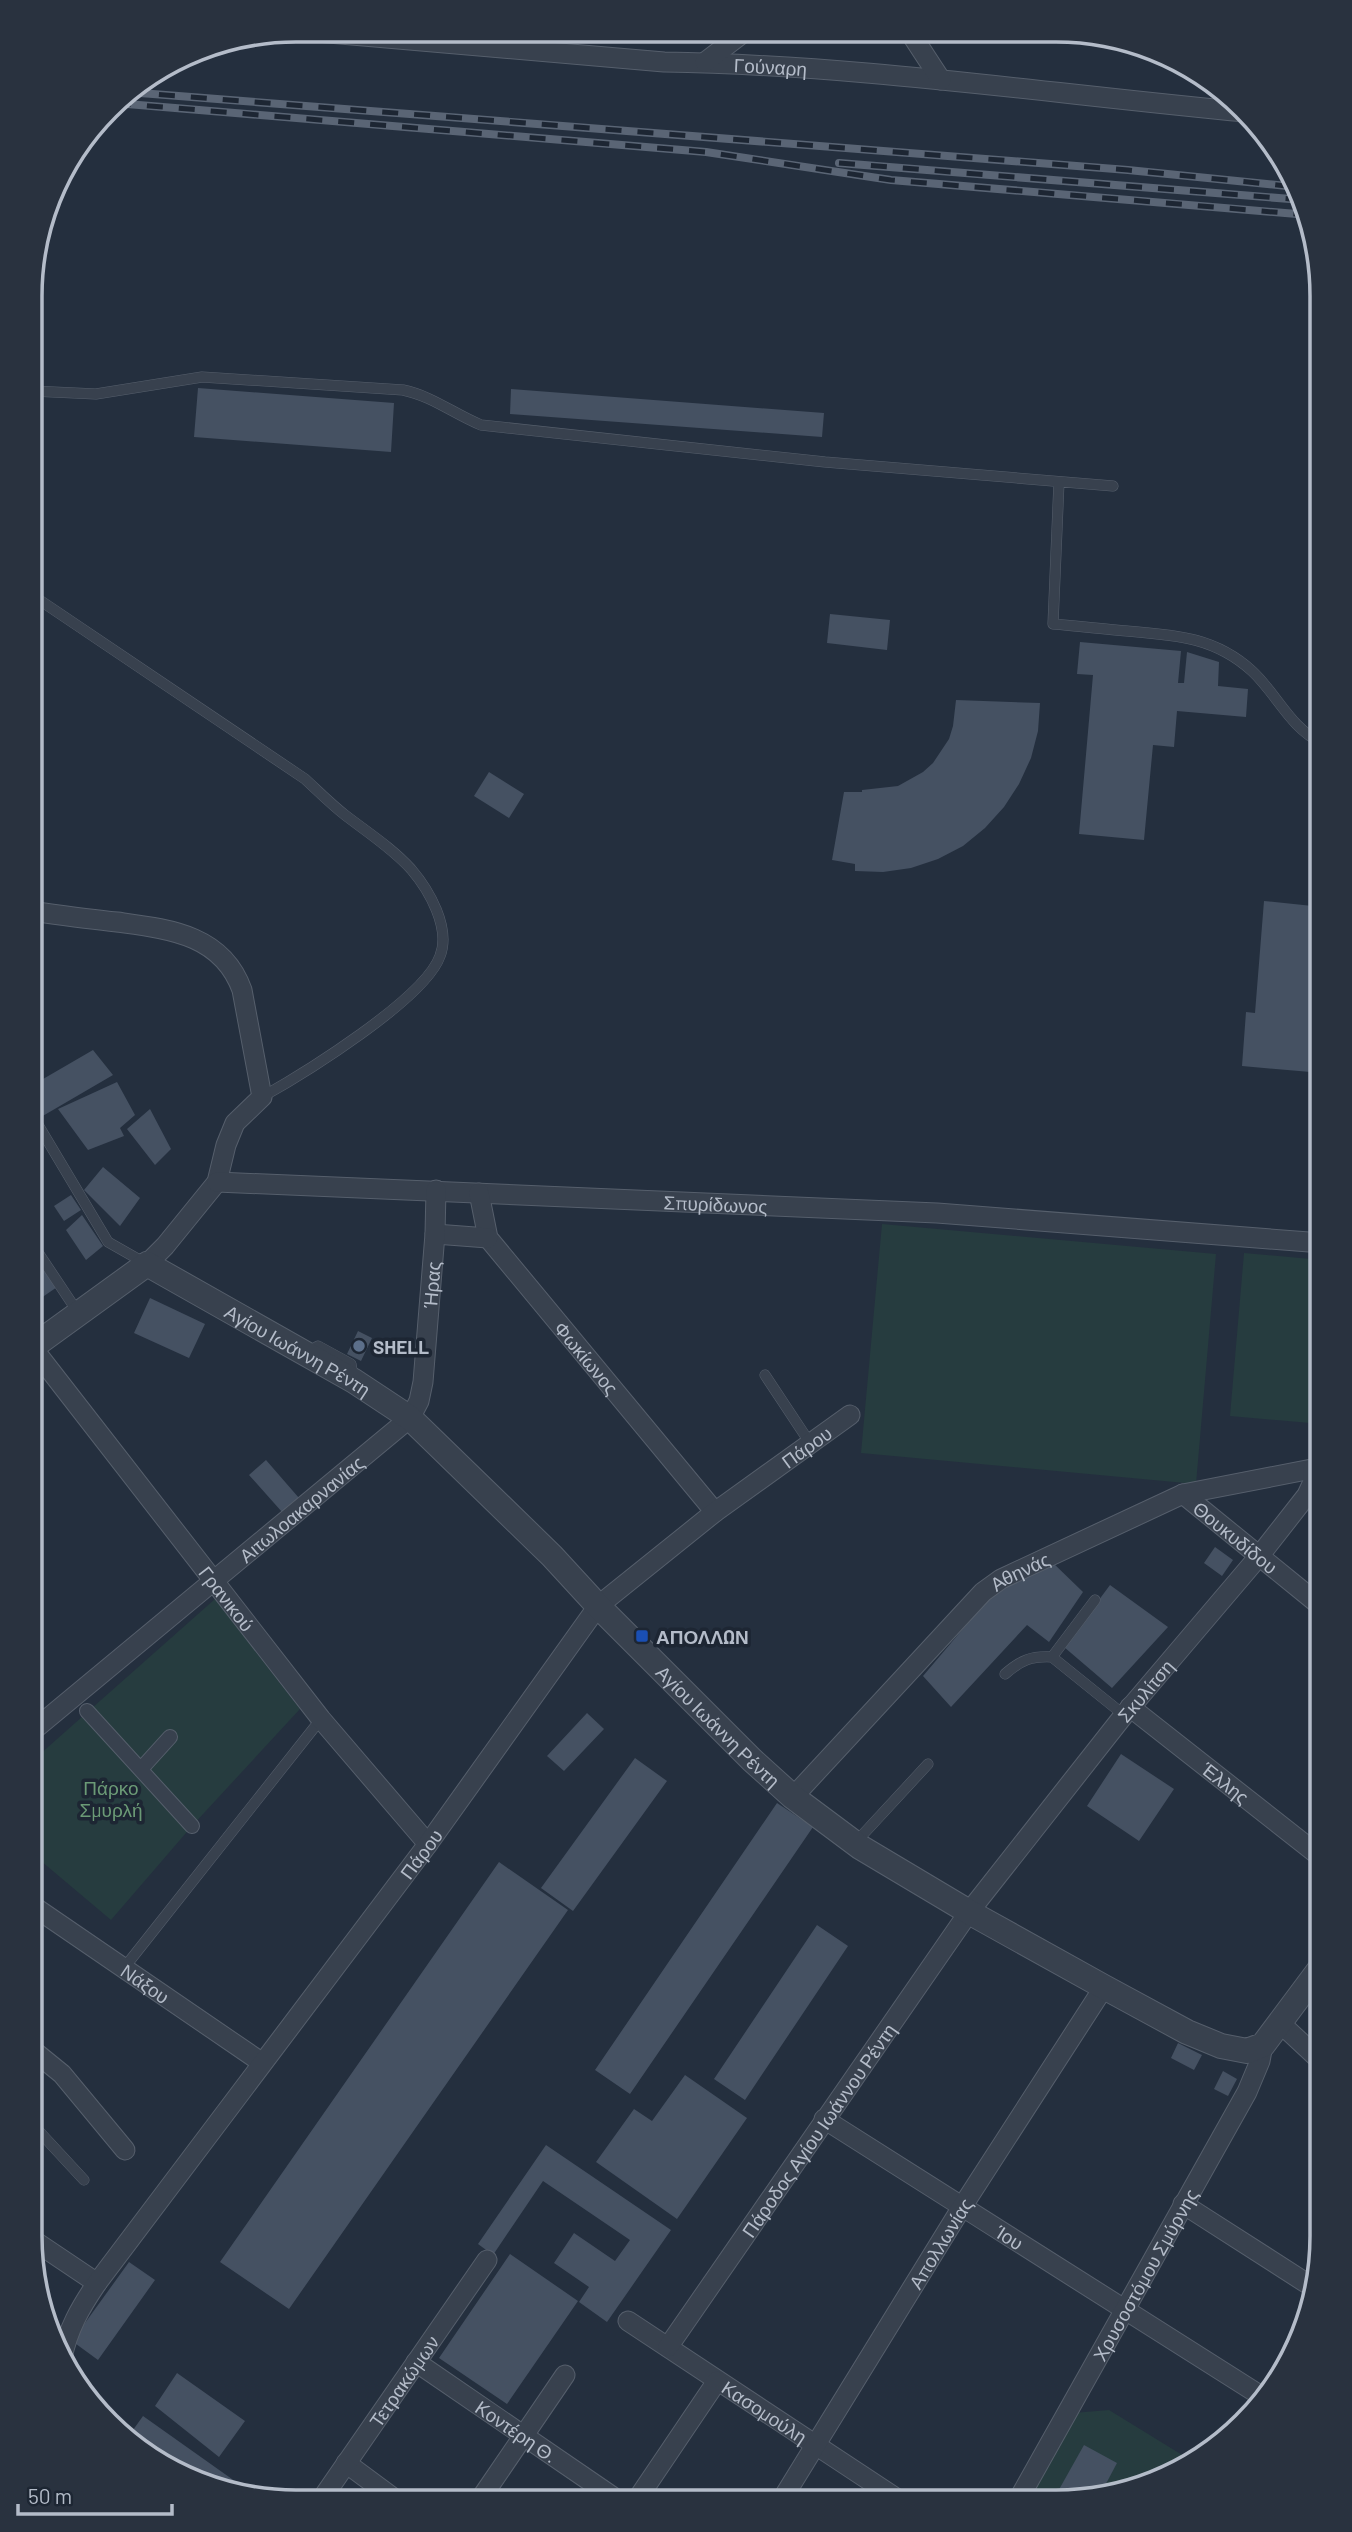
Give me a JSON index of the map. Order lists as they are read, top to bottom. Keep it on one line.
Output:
{"streets":{"street":["Γούναρη","Σπυρίδωνος","Ήρας","Αγίου Ιωάννη Ρέντη","Φωκίωνος","Πάρου","Αιτωλοακαρνανίας","Θουκυδίδου","Αθηνάς","Γρανικού","Σκυλίτση","Έλλης","Νάξου","Πάροδος Αγίου Ιωάννου Ρέντη","Ίου","Απολλωνίας","Χρυσοστόμου Σμύρνης","Τετρακώμων","Κασομούλη","Κοντέρη Θ."]},"crossings":[["Σπυρίδωνος","Ήρας"],["Σπυρίδωνος","Φωκίωνος"],["Ήρας","Αγίου Ιωάννη Ρέντη"],["Ήρας","Αιτωλοακαρνανίας"],["Αγίου Ιωάννη Ρέντη","Πάρου"],["Αγίου Ιωάννη Ρέντη","Αιτωλοακαρνανίας"],["Αγίου Ιωάννη Ρέντη","Αθηνάς"],["Αγίου Ιωάννη Ρέντη","Σκυλίτση"],["Αγίου Ιωάννη Ρέντη","Πάροδος Αγίου Ιωάννου Ρέντη"],["Αγίου Ιωάννη Ρέντη","Απολλωνίας"],["Αγίου Ιωάννη Ρέντη","Χρυσοστόμου Σμύρνης"],["Φωκίωνος","Πάρου"],["Πάρου","Γρανικού"],["Πάρου","Νάξου"],["Αιτωλοακαρνανίας","Γρανικού"],["Θουκυδίδου","Αθηνάς"],["Θουκυδίδου","Σκυλίτση"],["Σκυλίτση","Έλλης"],["Σκυλίτση","Πάροδος Αγίου Ιωάννου Ρέντη"],["Πάροδος Αγίου Ιωάννου Ρέντη","Ίου"],["Πάροδος Αγίου Ιωάννου Ρέντη","Κασομούλη"],["Ίου","Απολλωνίας"],["Ίου","Χρυσοστόμου Σμύρνης"],["Απολλωνίας","Κασομούλη"],["Τετρακώμων","Κοντέρη Θ."]],"parks":["Πάρκο Σµυρλή"],"places":{"other":["SHELL"],"transit":["ΑΠΟΛΛΩΝ"]},"scale_bar":"50 m"}
